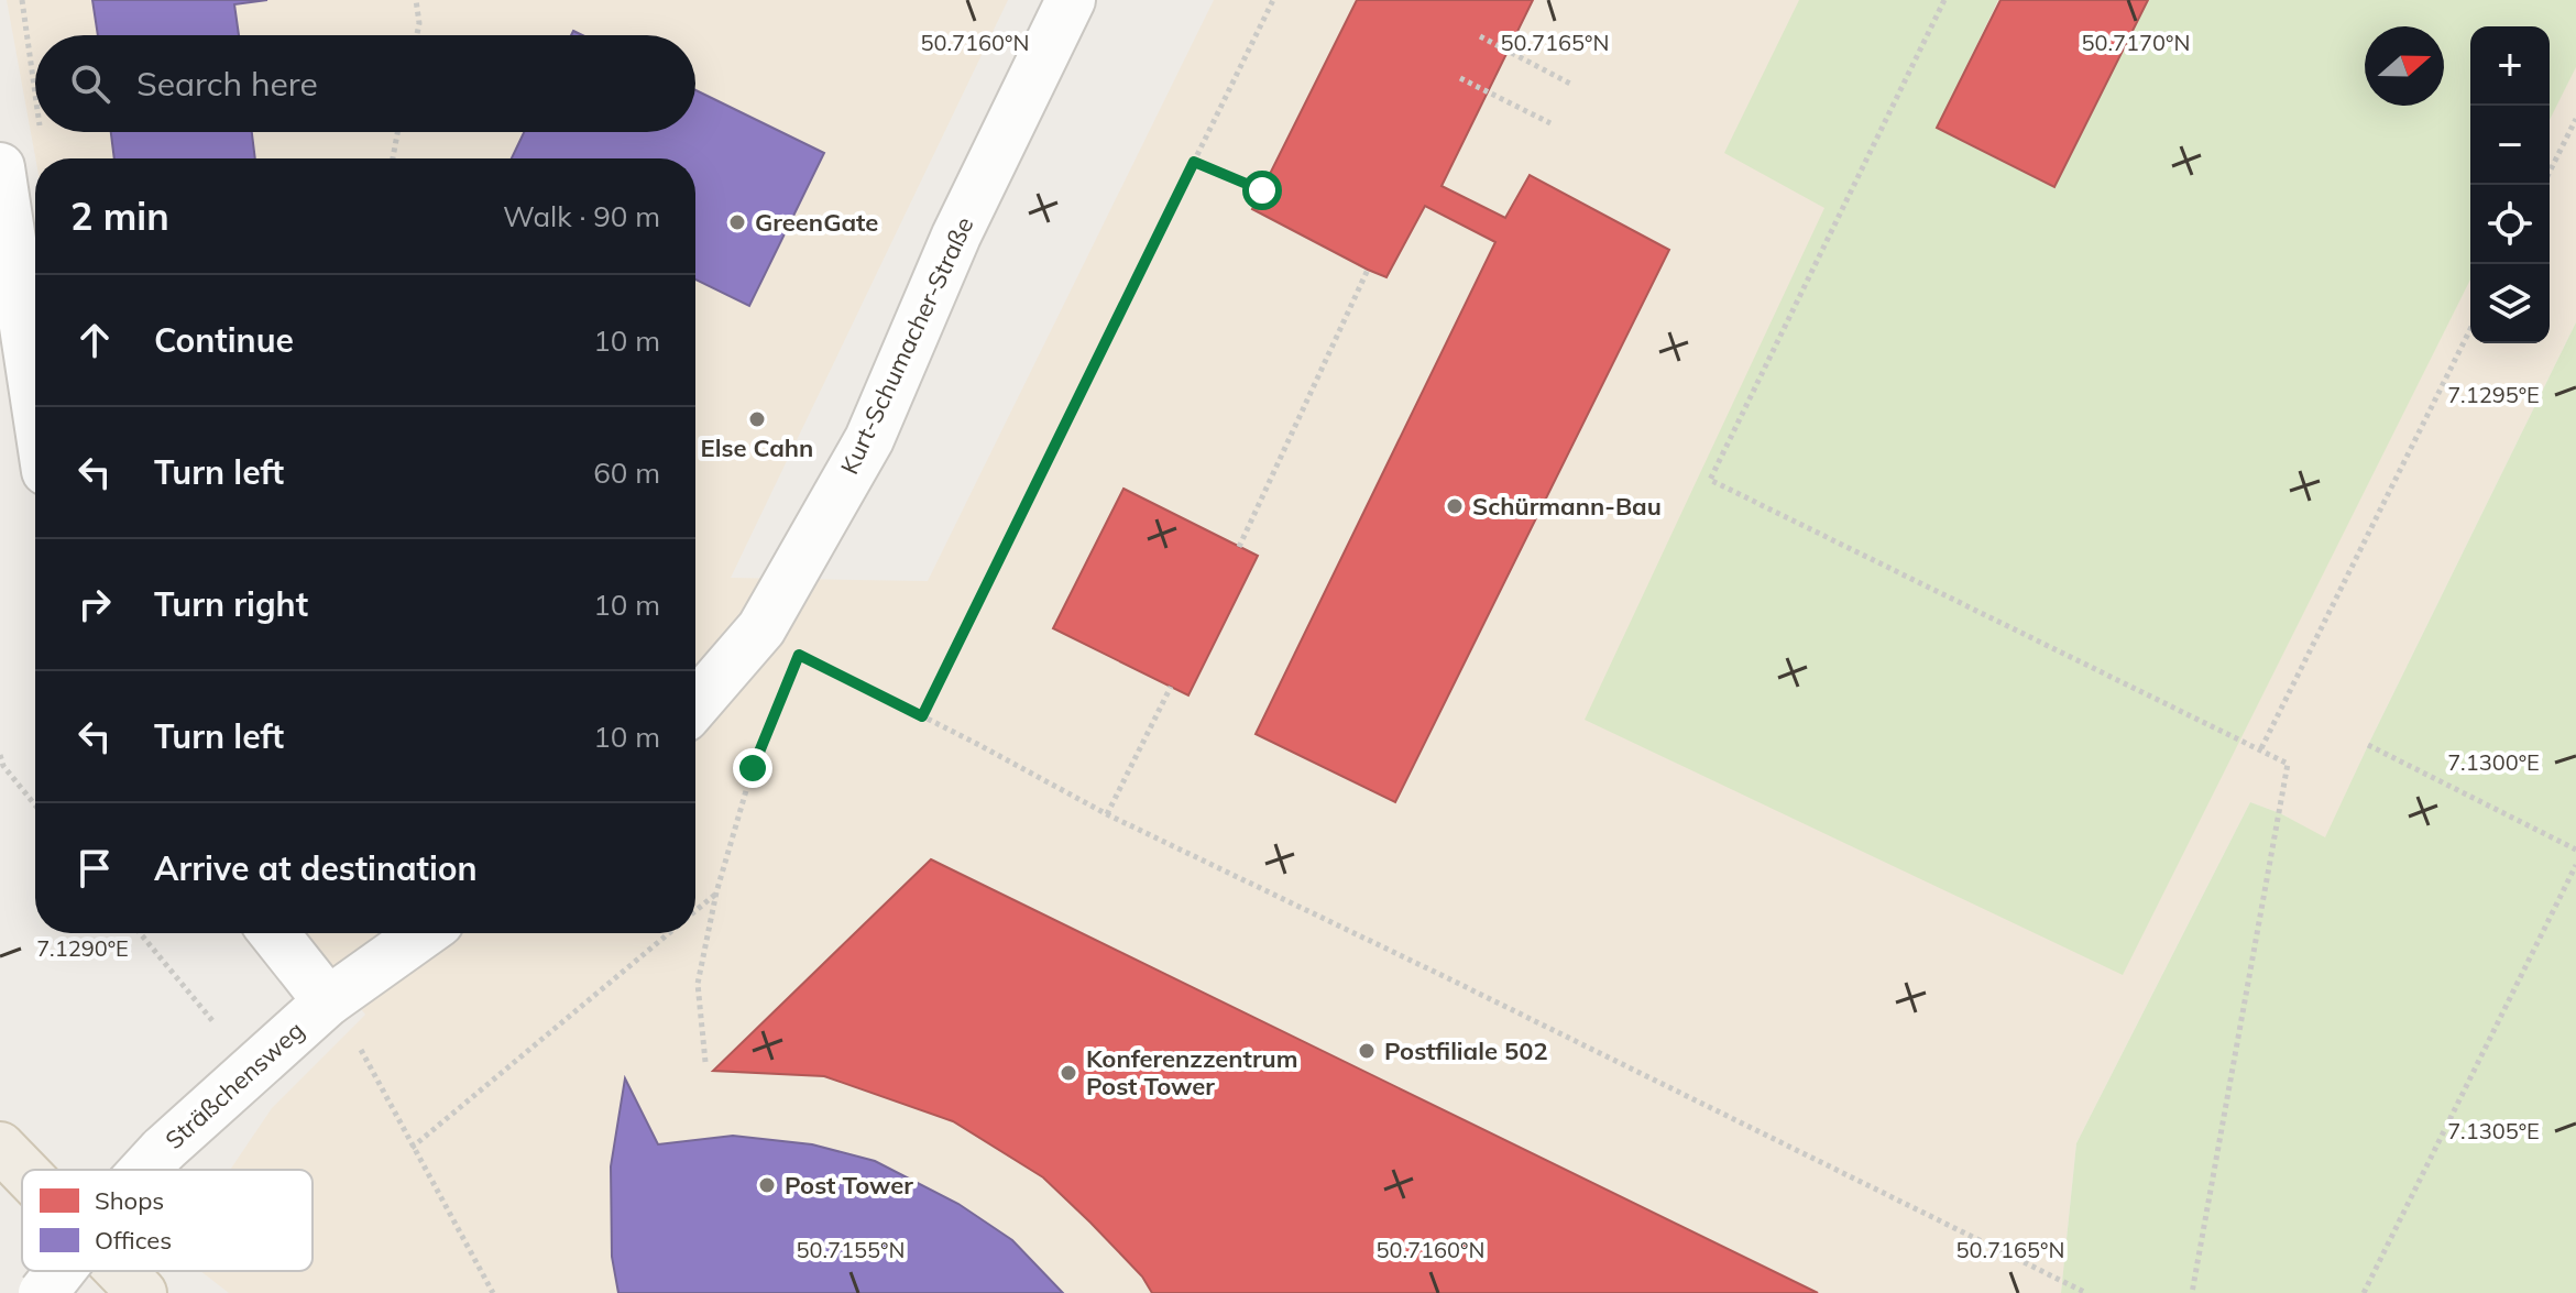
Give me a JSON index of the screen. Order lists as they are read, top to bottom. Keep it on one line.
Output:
{"streets":{"street":["Kurt-Schumacher-Straße","Sträßchensweg"]},"places":["GreenGate","Else Cahn","Schürmann-Bau","Postfiliale 502","Konferenzzentrum Post Tower","Post Tower"],"legend":["Shops","Offices"],"north":"right","page":{"map_buttons":["+","−"],"search":"Search here","heading":["2 min","Walk · 90 m"],"list":[["Continue","10 m"],["Turn left","60 m"],["Turn right","10 m"],["Turn left","10 m"],"Arrive at destination"]},"coordinates":["50.7160°N","50.7165°N","50.7170°N","7.1295°E","7.1300°E","7.1290°E","7.1305°E","50.7155°N"]}
